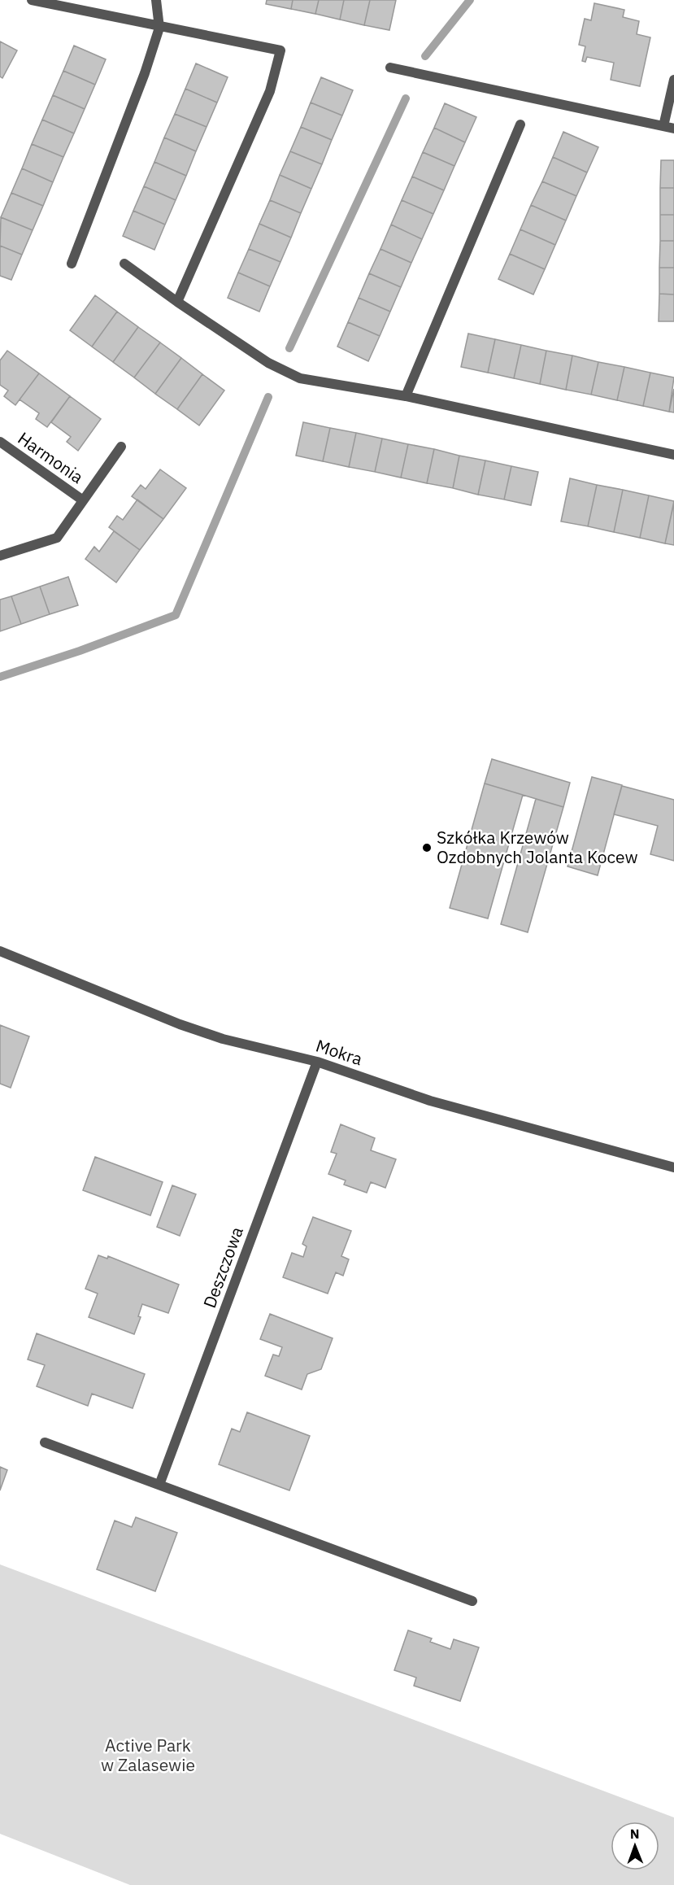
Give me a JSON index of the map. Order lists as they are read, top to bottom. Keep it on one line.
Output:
{"streets":{"street":["Harmonia","Mokra","Deszczowa"]},"crossings":[["Mokra","Deszczowa"]],"parks":["Active Park w Zalasewie"],"places":["Szkółka Krzewów Ozdobnych Jolanta Kocew"],"north":"top"}
